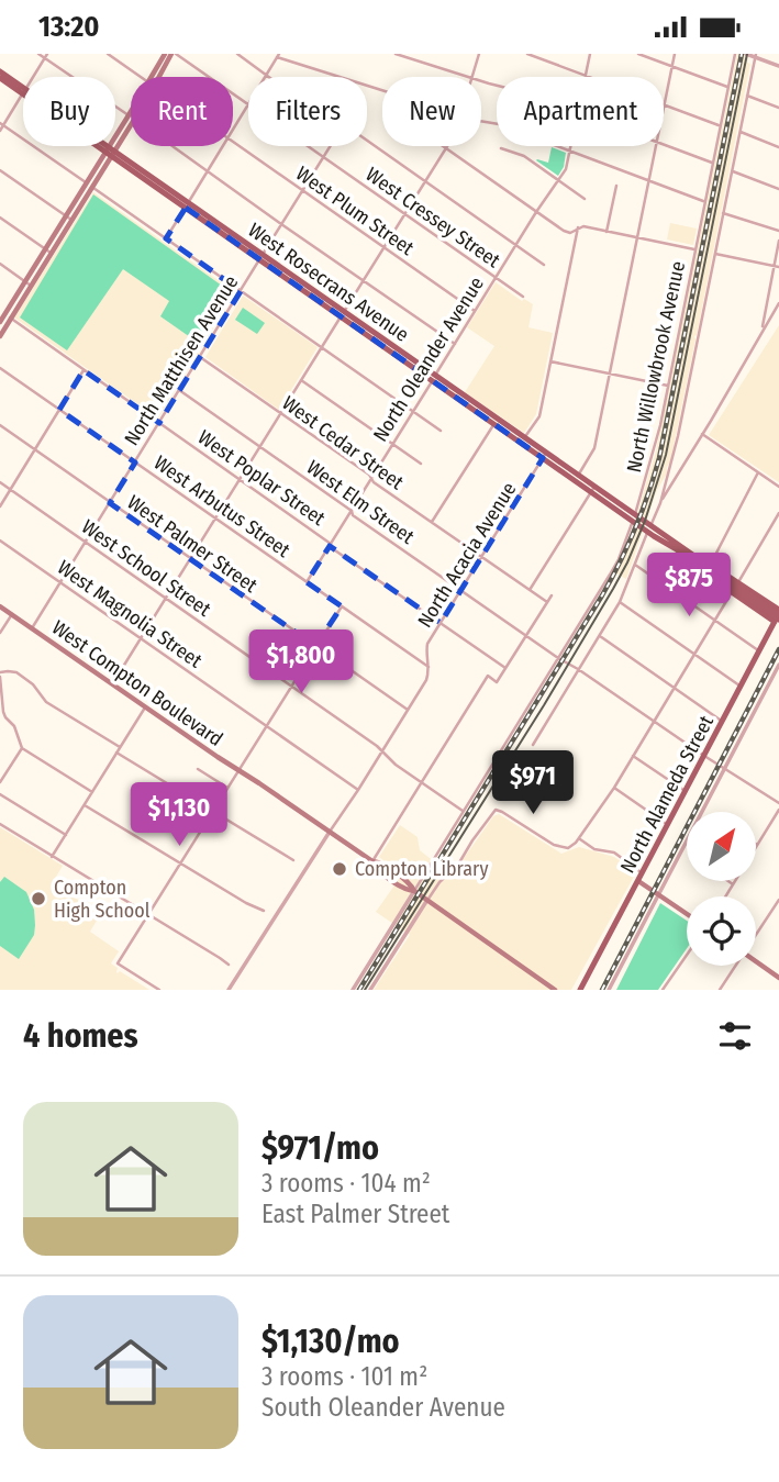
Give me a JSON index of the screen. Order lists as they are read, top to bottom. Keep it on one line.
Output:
{"streets":{"main road":["West Rosecrans Avenue","West Compton Boulevard","North Alameda Street"],"street":["West Plum Street","West Cressey Street","North Oleander Avenue","North Matthisen Avenue","North Willowbrook Avenue","West Cedar Street","West Poplar Street","West Elm Street","West Arbutus Street","West Palmer Street","North Acacia Avenue","West School Street","West Magnolia Street"]},"crossings":[["West Plum Street","North Oleander Avenue"],["West Plum Street","North Matthisen Avenue"],["West Cressey Street","North Oleander Avenue"],["West Cressey Street","North Matthisen Avenue"],["West Rosecrans Avenue","North Oleander Avenue"],["West Rosecrans Avenue","North Matthisen Avenue"],["West Rosecrans Avenue","North Willowbrook Avenue"],["West Rosecrans Avenue","North Acacia Avenue"],["North Oleander Avenue","West Cedar Street"],["North Oleander Avenue","West Poplar Street"],["North Oleander Avenue","West Elm Street"],["North Oleander Avenue","West Arbutus Street"],["North Matthisen Avenue","West Cedar Street"],["North Matthisen Avenue","West Poplar Street"],["North Matthisen Avenue","West Elm Street"],["North Matthisen Avenue","West Arbutus Street"],["North Matthisen Avenue","West Palmer Street"],["North Matthisen Avenue","West School Street"],["North Matthisen Avenue","West Magnolia Street"],["North Matthisen Avenue","West Compton Boulevard"],["North Willowbrook Avenue","West Elm Street"],["North Willowbrook Avenue","West School Street"],["North Willowbrook Avenue","West Compton Boulevard"],["West Cedar Street","North Acacia Avenue"],["West Poplar Street","North Acacia Avenue"],["West Elm Street","North Acacia Avenue"],["West Elm Street","North Alameda Street"],["West Arbutus Street","North Acacia Avenue"],["West Palmer Street","North Acacia Avenue"],["North Acacia Avenue","West School Street"],["North Acacia Avenue","West Magnolia Street"],["North Acacia Avenue","West Compton Boulevard"]],"places":["Compton Library","Compton High School"],"north":"top right","page":{"status":"13:20","chip":["Buy","Rent","Filters","New","Apartment"],"price":["$875","$1,800","$971","$1,130"],"heading":"4 homes","list":[{"name":"$971/mo","note":"3 rooms · 104 m² · East Palmer Street"},{"name":"$1,130/mo","note":"3 rooms · 101 m² · South Oleander Avenue"}]}}
